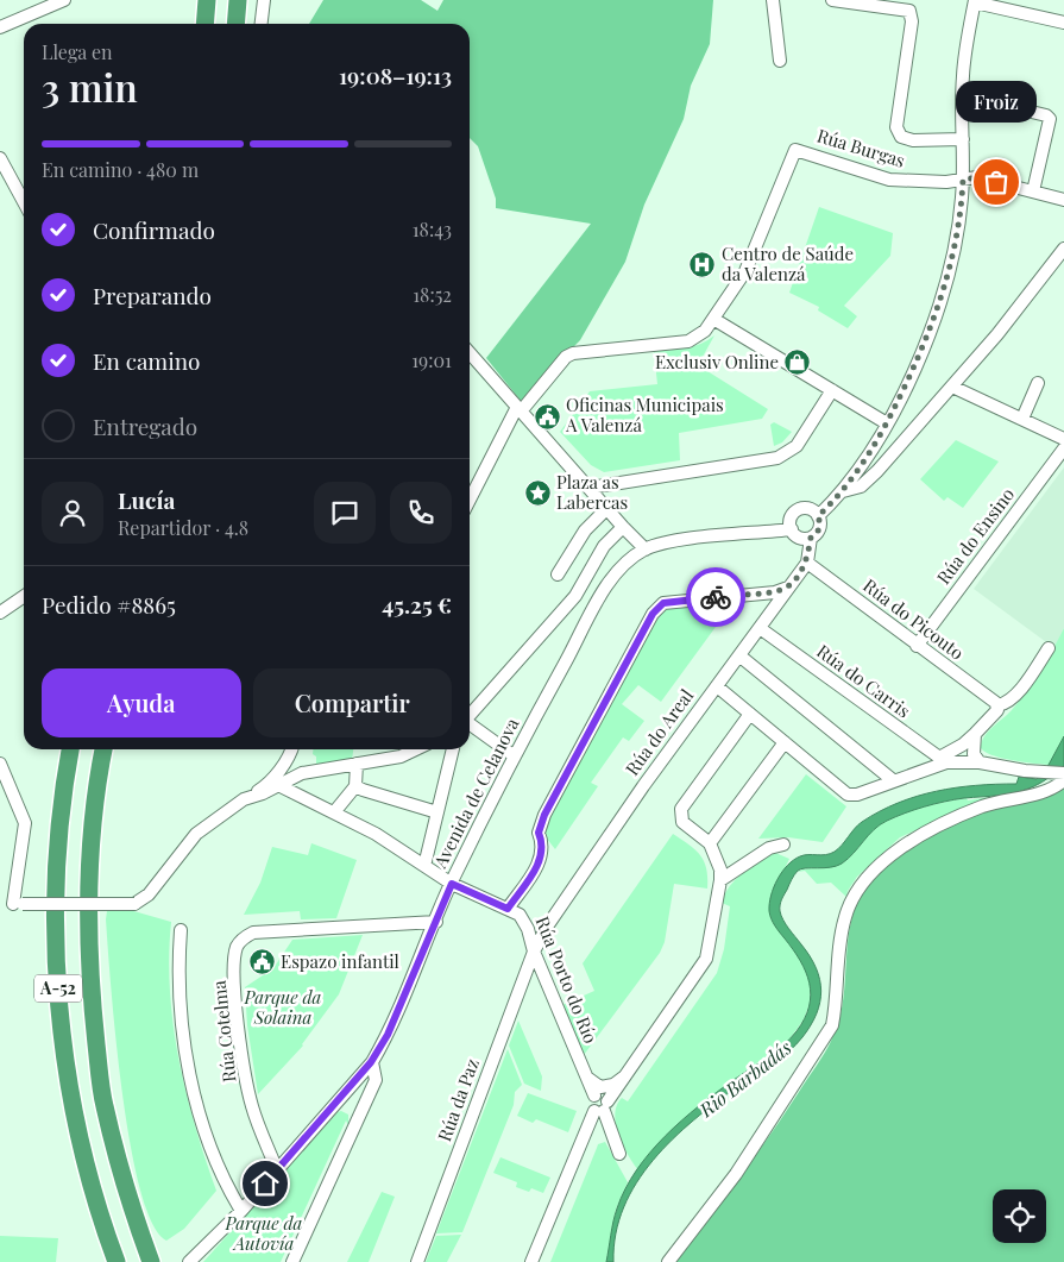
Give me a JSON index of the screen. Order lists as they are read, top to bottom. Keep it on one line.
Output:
{"streets":{"highway":["A-52"],"street":["Rúa Burgas","Rúa do Ensino","Rúa do Picouto","Rúa do Carris","Rúa do Areal","Avenida de Celanova","Rúa Porto do Río","Rúa Cotelma","Rúa da Paz"]},"crossings":[["Rúa do Ensino","Rúa do Picouto"],["Rúa do Picouto","Rúa do Areal"],["Rúa do Carris","Rúa do Areal"],["Rúa do Areal","Avenida de Celanova"],["Rúa do Areal","Rúa Porto do Río"],["Rúa do Areal","Rúa da Paz"],["Avenida de Celanova","Rúa Porto do Río"],["Avenida de Celanova","Rúa Cotelma"],["Rúa Porto do Río","Rúa da Paz"]],"water":["Rio Barbadás"],"parks":["Parque da Solaina","Parque da Autovía"],"places":{"other":["Froiz"],"hospital":["Centro de Saúde da Valenzá"],"shop":["Exclusiv Online"],"public building":["Oficinas Municipais A Valenzá","Espazo infantil"],"place":["Plaza as Labercas"]},"page":{"heading":["3 min","Llega en","19:08–19:13"],"panel":["Lucía","Repartidor · 4.8","Pedido #8865","45.25 €"],"bubble":"Froiz","bar":"En camino · 480 m","list":[["Confirmado","18:43"],["Preparando","18:52"],["En camino","19:01"],"Entregado"],"buttons":["Ayuda","Compartir"]}}
